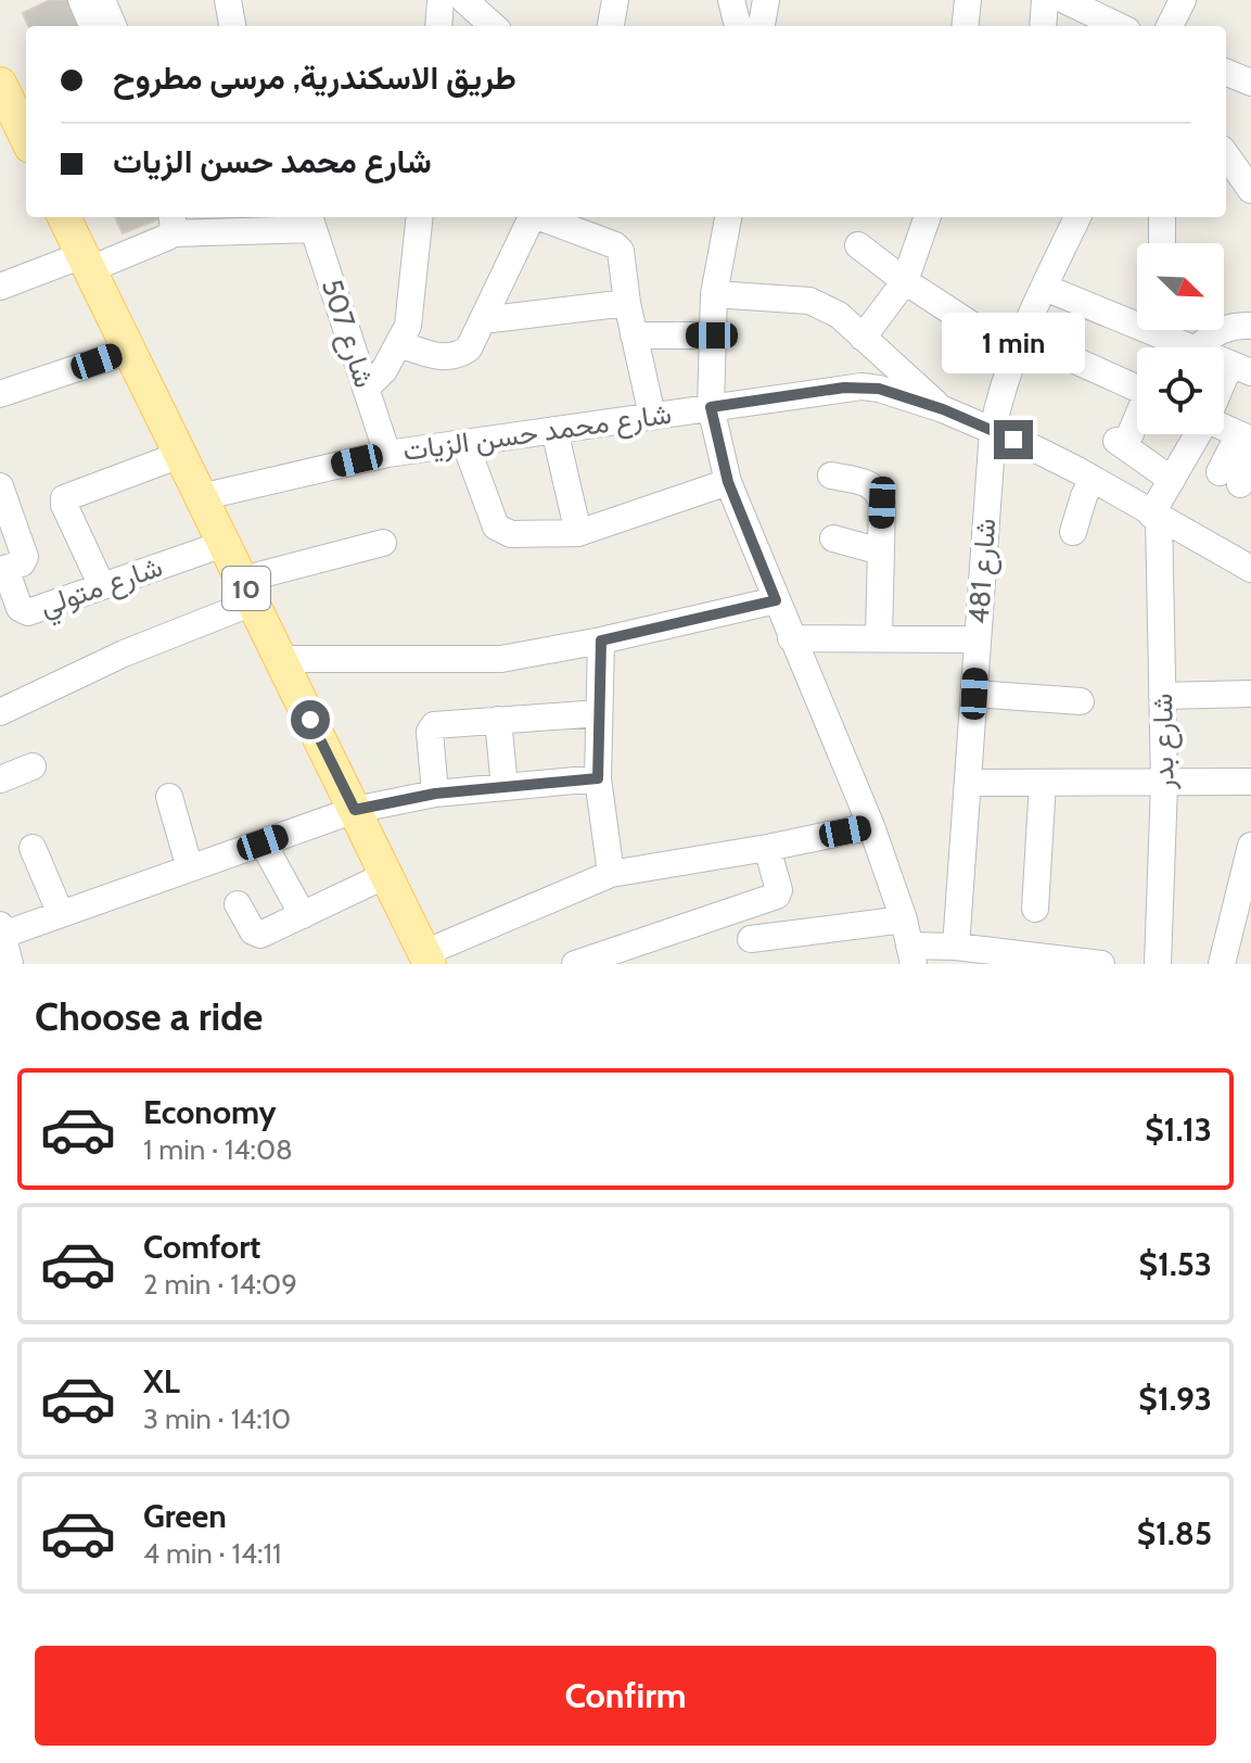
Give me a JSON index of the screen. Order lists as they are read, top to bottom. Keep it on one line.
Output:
{"streets":{"main road":["10"],"street":["شارع 507","شارع محمد حسن الزيات","شارع 481","شارع متولي","شارع بدر"]},"crossings":[["شارع 507","شارع محمد حسن الزيات"],["شارع محمد حسن الزيات","شارع 481"],["شارع محمد حسن الزيات","10"],["شارع محمد حسن الزيات","شارع بدر"],["شارع متولي","10"]],"north":"bottom right","page":{"banner":["طريق الاسكندرية, مرسى مطروح","شارع محمد حسن الزيات"],"bubble":"1 min","heading":"Choose a ride","list":[{"name":"Economy","note":"1 min · 14:08","value":"$1.13"},{"name":"Comfort","note":"2 min · 14:09","value":"$1.53"},{"name":"XL","note":"3 min · 14:10","value":"$1.93"},{"name":"Green","note":"4 min · 14:11","value":"$1.85"}],"buttons":"Confirm"}}
